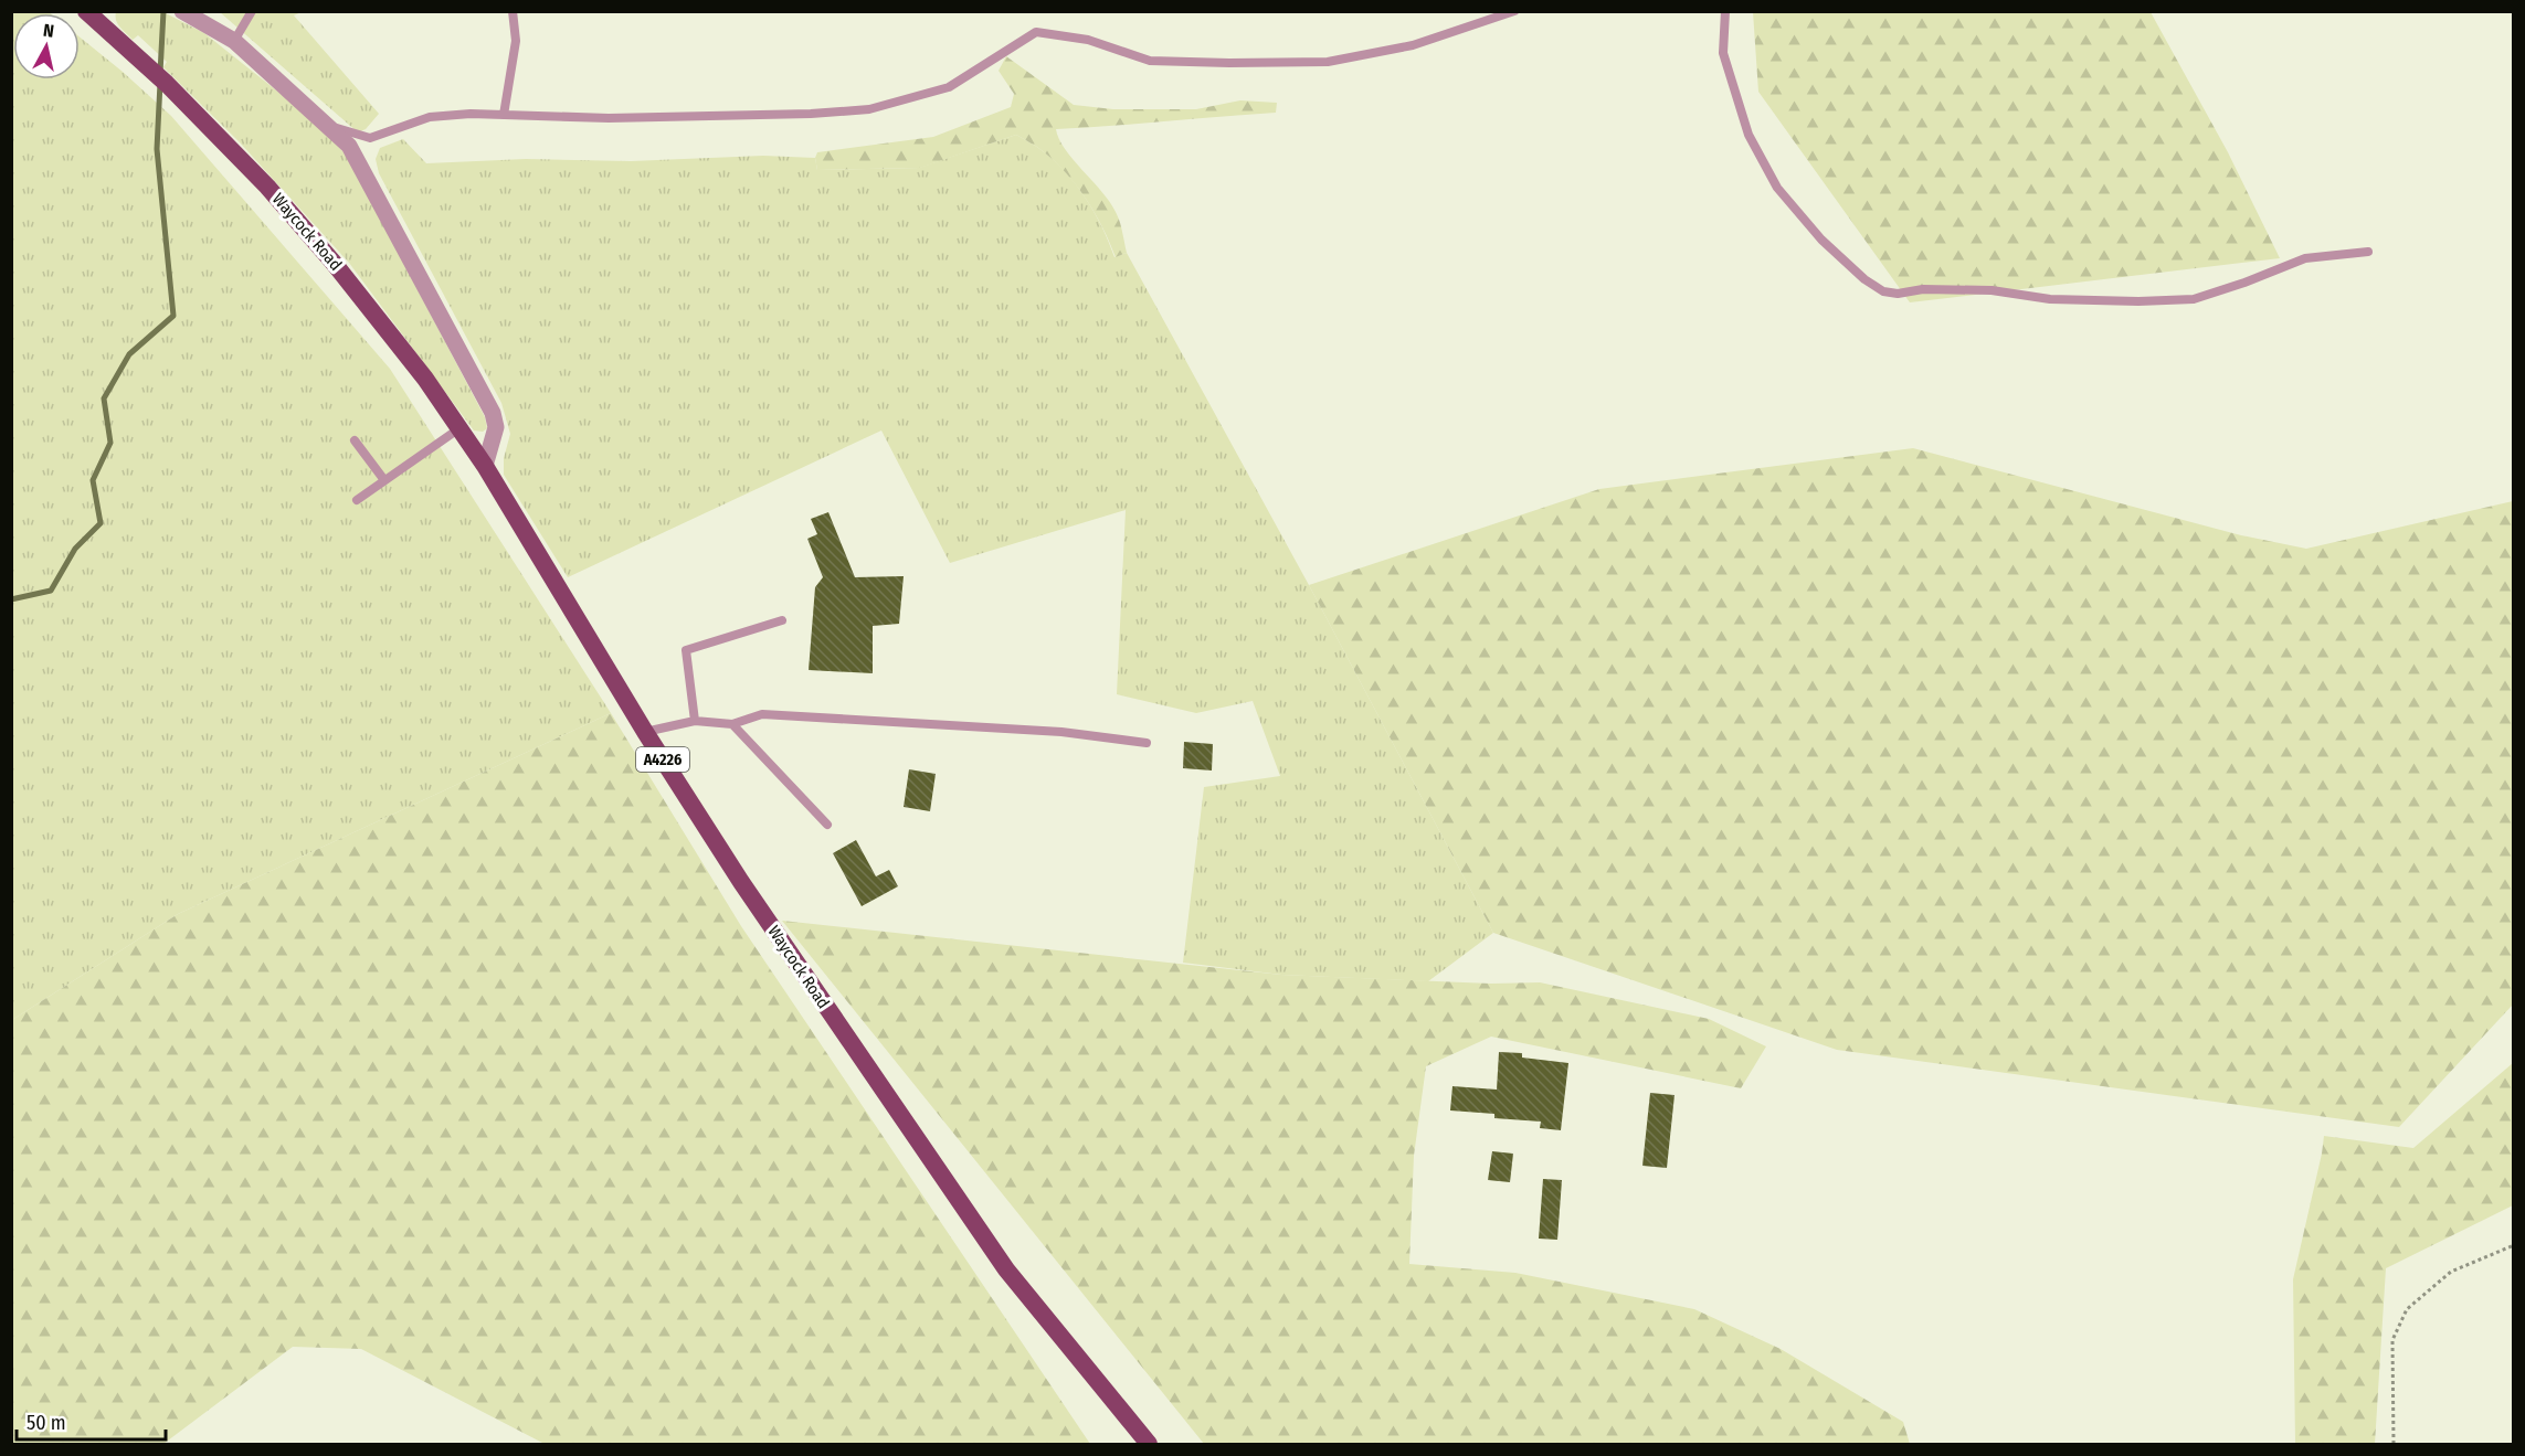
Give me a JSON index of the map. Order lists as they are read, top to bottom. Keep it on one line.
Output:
{"streets":{"main road":["Waycock Road","A4226"]},"scale_bar":"50 m","north":"top"}
